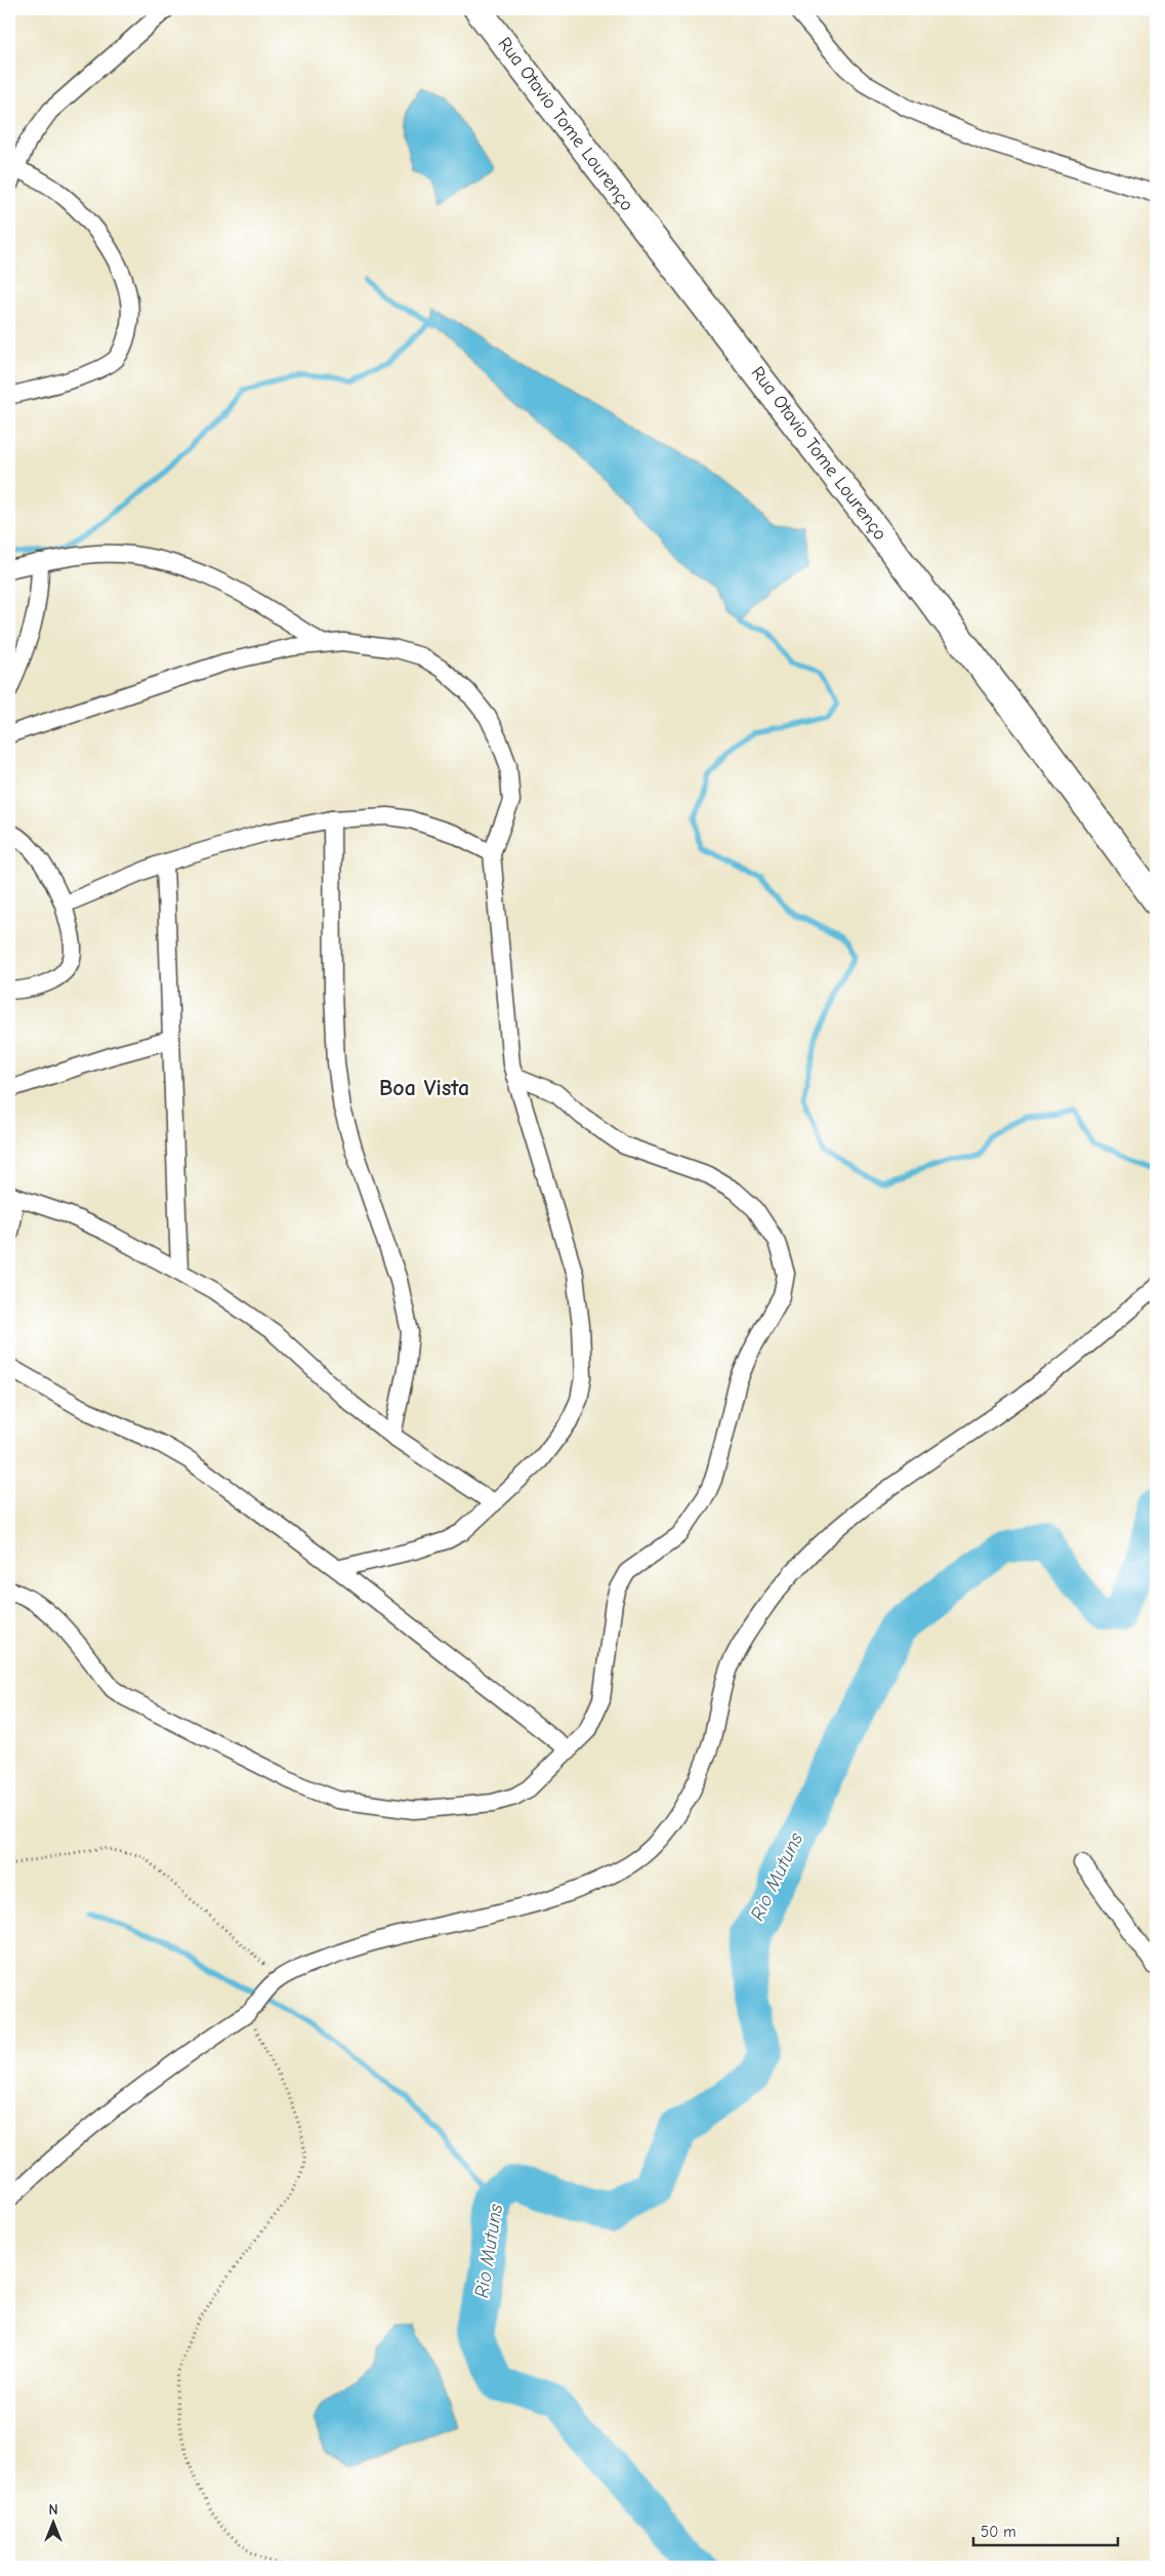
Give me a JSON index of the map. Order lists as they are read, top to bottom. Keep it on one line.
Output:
{"streets":{"main road":["Rua Otavio Tome Lourenço"]},"districts":["Boa Vista"],"water":["Rio Mutuns"],"scale_bar":"50 m","north":"top"}
